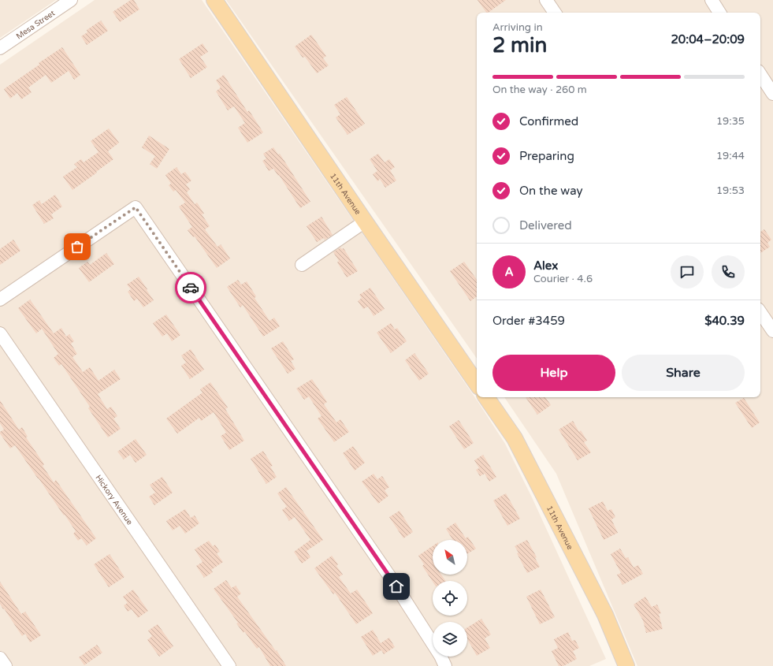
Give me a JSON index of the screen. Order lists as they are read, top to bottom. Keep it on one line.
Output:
{"streets":{"main road":["11th Avenue"],"street":["Mesa Street","Hickory Avenue"]},"north":"top left","page":{"heading":["2 min","Arriving in","20:04–20:09"],"panel":["Alex","Courier · 4.6","Order #3459","$40.39"],"bar":"On the way · 260 m","list":[["Confirmed","19:35"],["Preparing","19:44"],["On the way","19:53"],"Delivered"],"round":"A","buttons":["Help","Share"]}}
